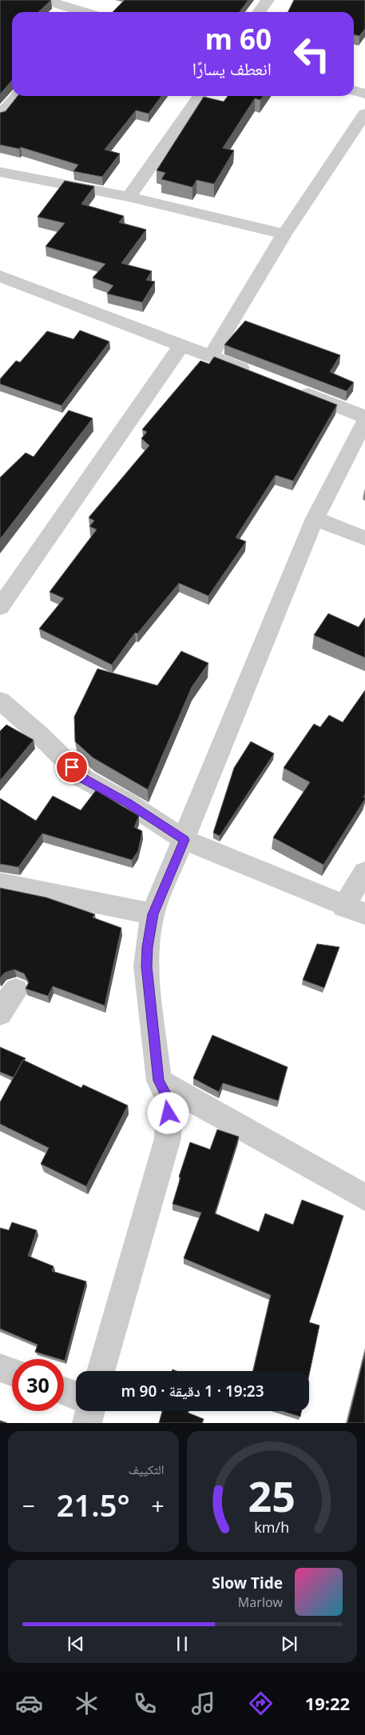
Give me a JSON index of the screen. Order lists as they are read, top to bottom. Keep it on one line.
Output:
{"page":{"turn":["60 m","انعطف يسارًا"],"limit":"30","trip":"19:23 · 1 دقيقة · 90 m","tile":"التكييف","heat":["−","21.5°","+"],"song":["Slow Tide","Marlow"],"tabs":"19:22","gauge":["25","km/h"]}}
